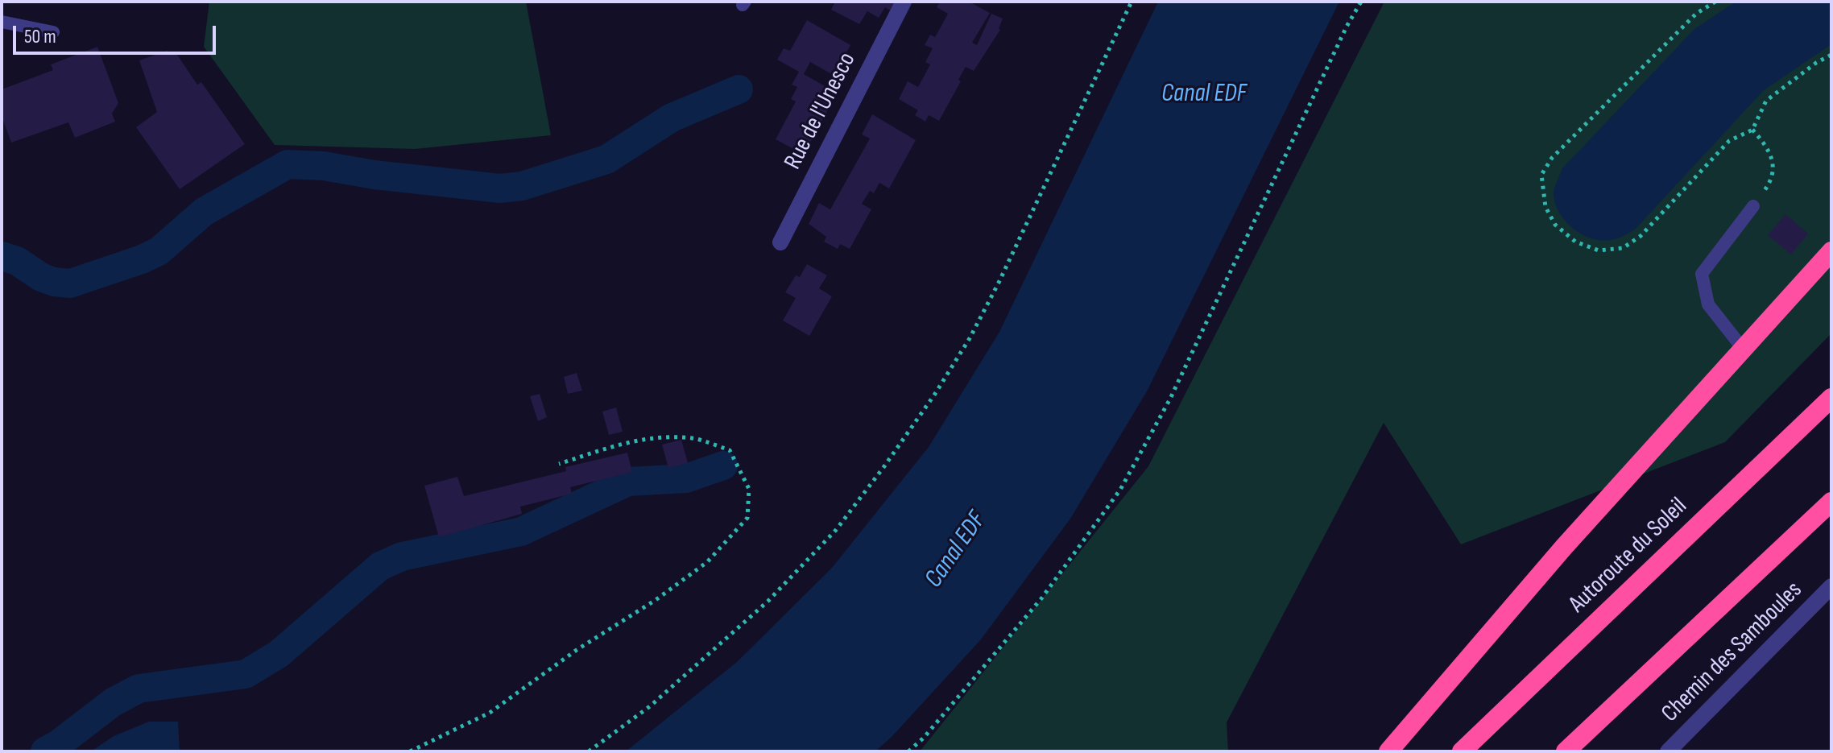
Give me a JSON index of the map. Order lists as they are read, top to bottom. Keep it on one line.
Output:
{"streets":{"highway":["Autoroute du Soleil"],"street":["Rue de l'Unesco","Chemin des Samboules"]},"water":["Canal EDF"],"scale_bar":"50 m"}
